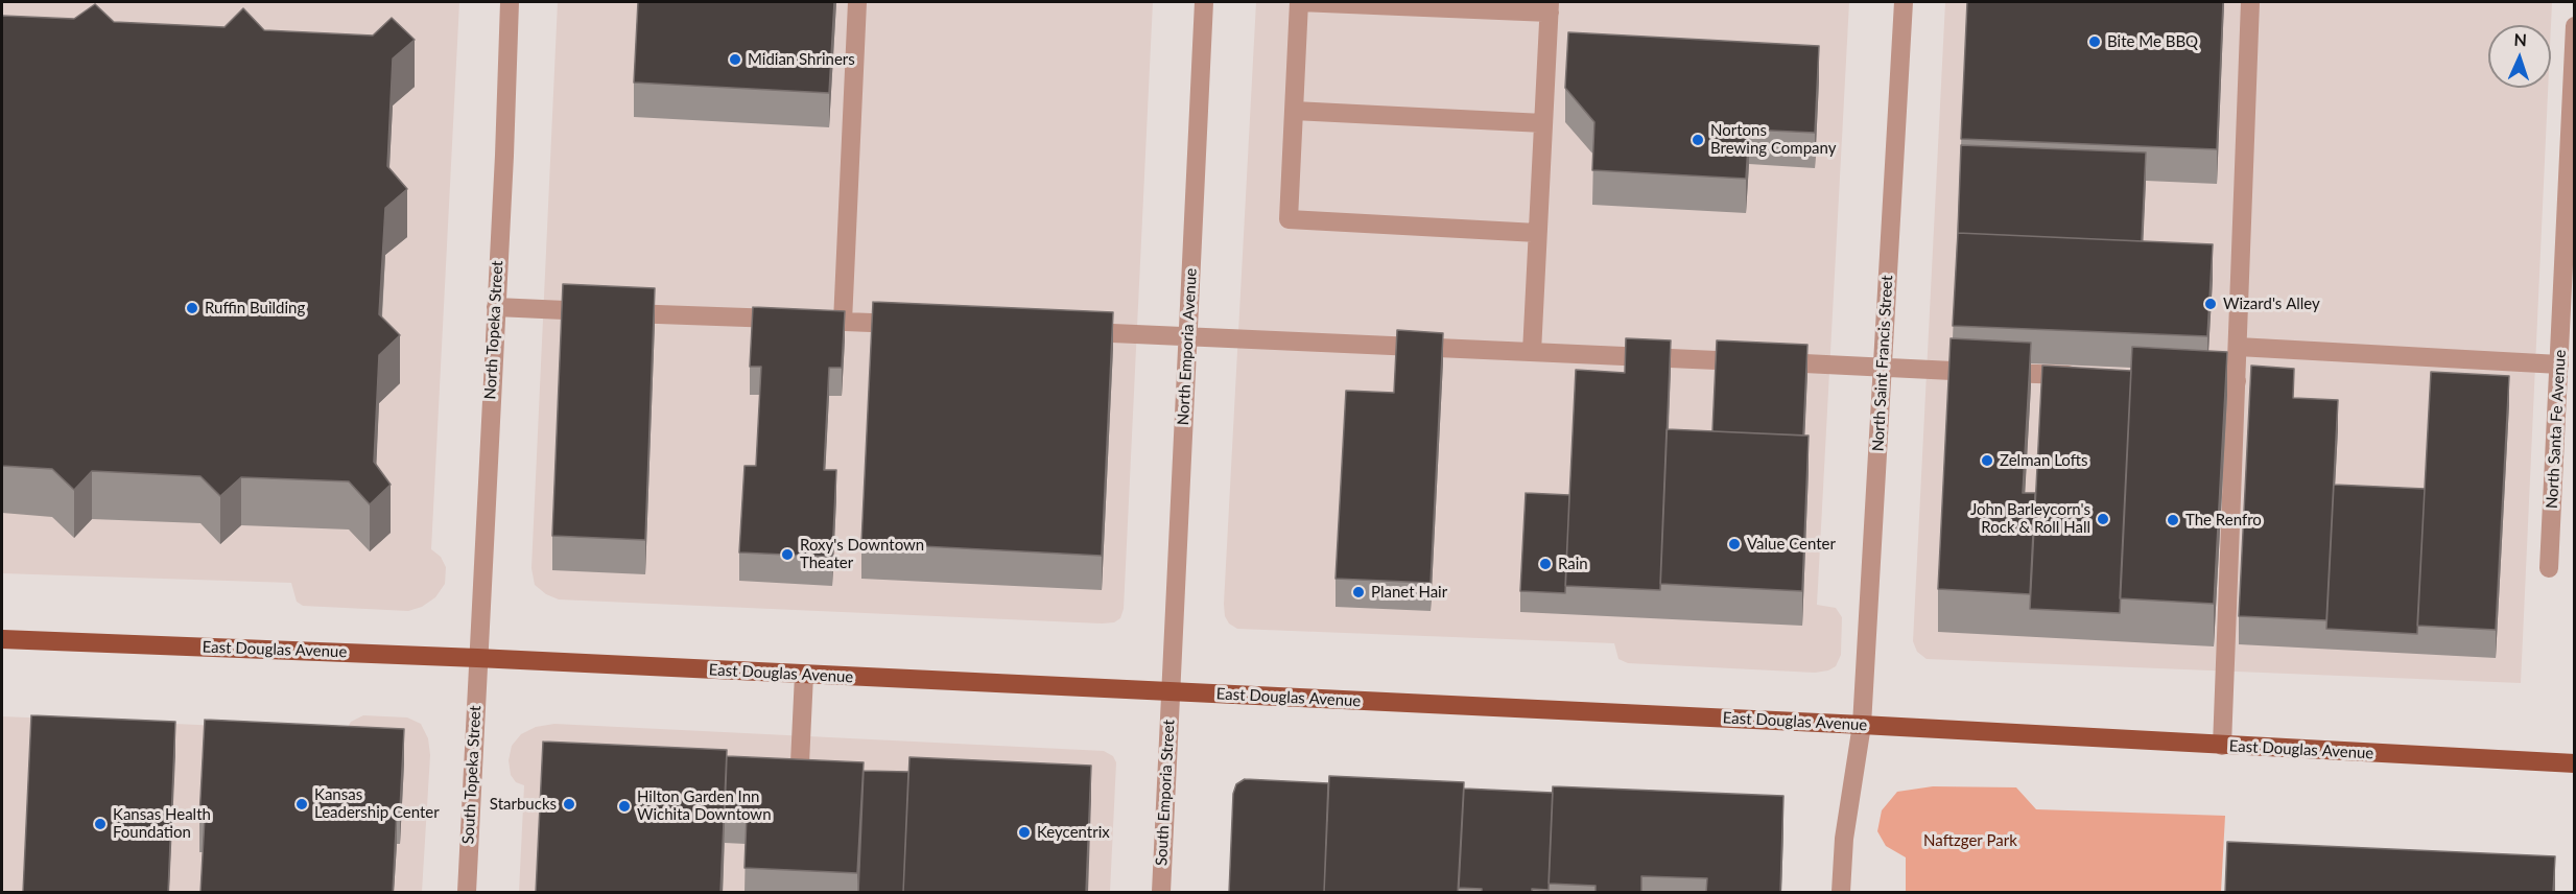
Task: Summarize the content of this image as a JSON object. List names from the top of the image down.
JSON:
{
  "streets": {
    "main road": ["East Douglas Avenue"],
    "street": [
      "North Topeka Street",
      "North Emporia Avenue",
      "North Saint Francis Street",
      "North Santa Fe Avenue",
      "South Topeka Street",
      "South Emporia Street"
    ]
  },
  "crossings": [
    ["North Topeka Street", "East Douglas Avenue"],
    ["North Topeka Street", "South Topeka Street"],
    ["North Emporia Avenue", "East Douglas Avenue"],
    ["North Emporia Avenue", "South Emporia Street"],
    ["North Saint Francis Street", "East Douglas Avenue"],
    ["East Douglas Avenue", "South Topeka Street"],
    ["East Douglas Avenue", "South Emporia Street"]
  ],
  "parks": ["Naftzger Park"],
  "places": [
    "Bite Me BBQ",
    "Midian Shriners",
    "Nortons Brewing Company",
    "Wizard's Alley",
    "Ruffin Building",
    "Zelman Lofts",
    "John Barleycorn's Rock & Roll Hall",
    "The Renfro",
    "Value Center",
    "Roxy's Downtown Theater",
    "Rain",
    "Planet Hair",
    "Kansas Leadership Center",
    "Starbucks",
    "Hilton Garden Inn Wichita Downtown",
    "Kansas Health Foundation",
    "Keycentrix"
  ],
  "north": "top"
}
